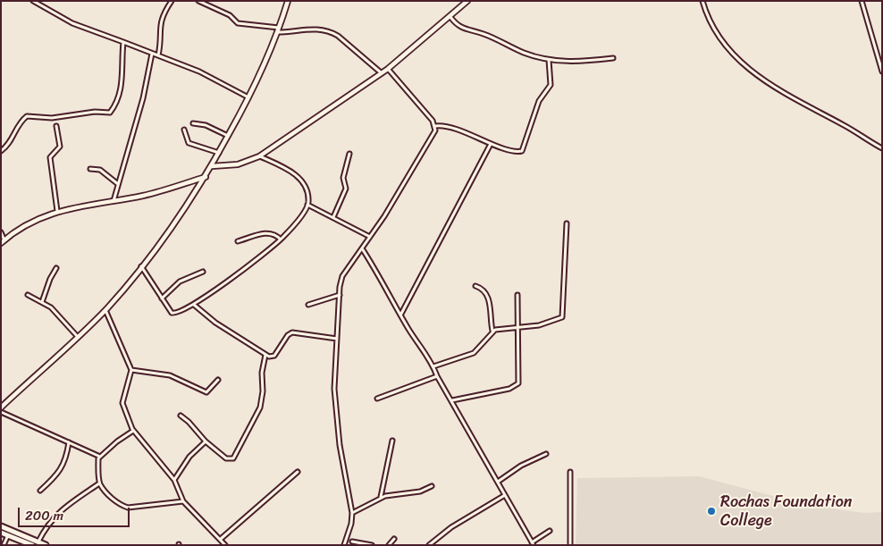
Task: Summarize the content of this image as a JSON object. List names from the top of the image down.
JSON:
{
  "places": ["Rochas Foundation College"],
  "scale_bar": "200 m"
}
